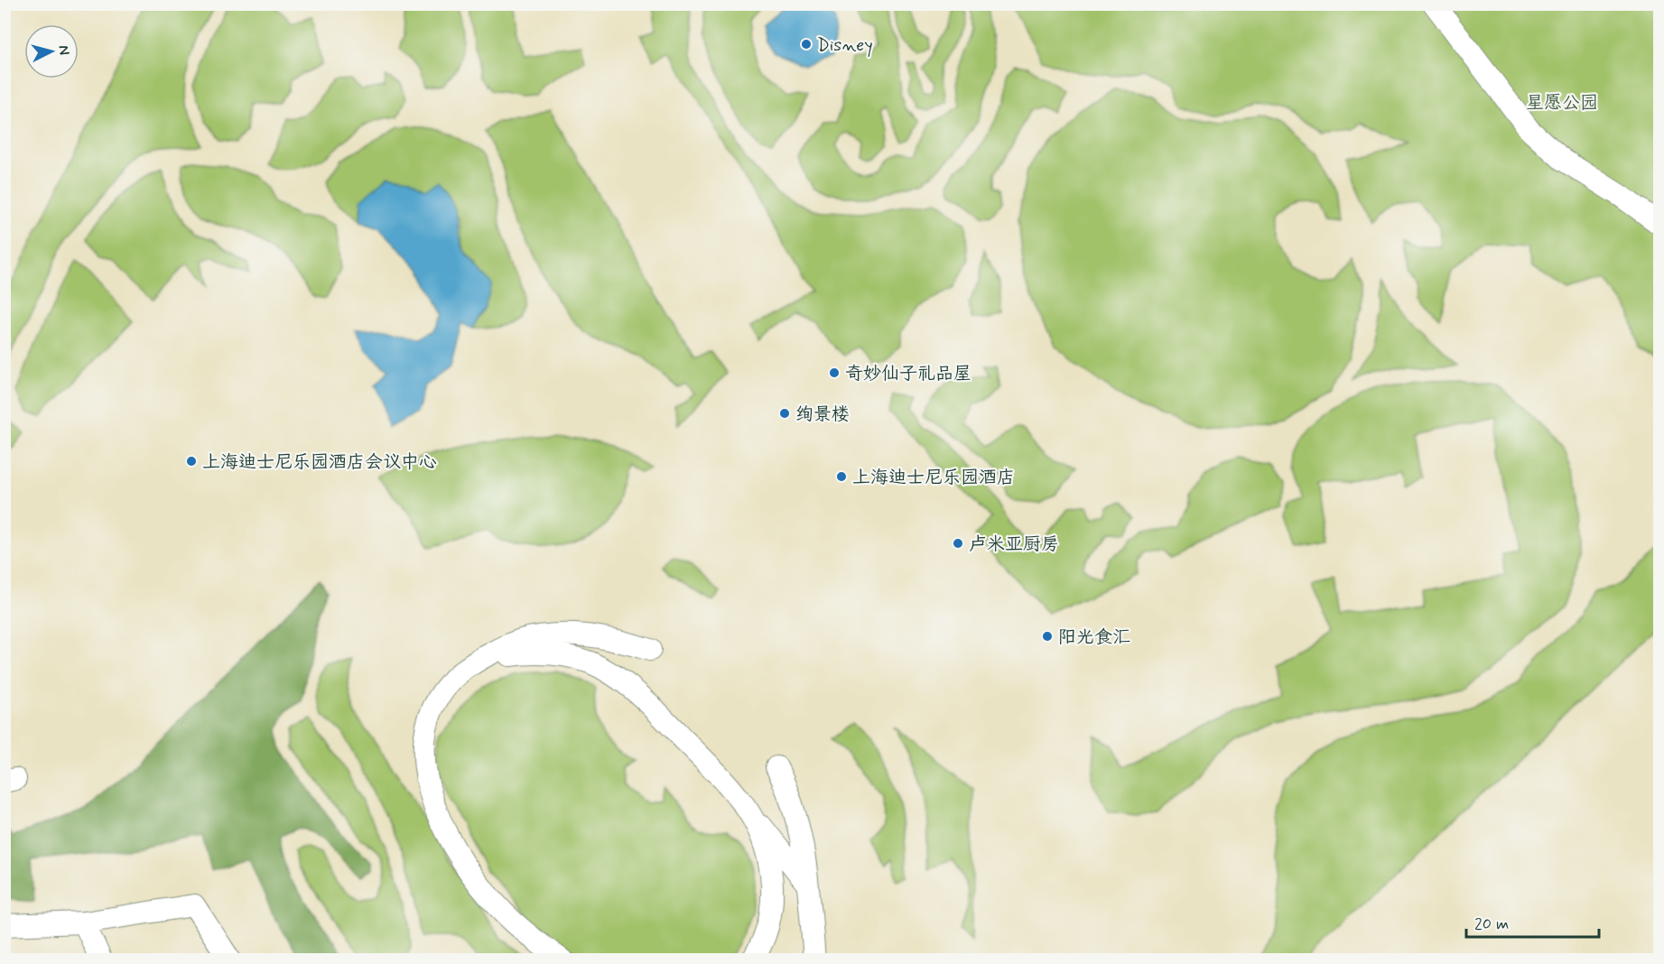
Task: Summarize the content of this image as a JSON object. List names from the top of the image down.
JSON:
{
  "parks": ["星愿公园"],
  "places": [
    "Disney",
    "奇妙仙子礼品屋",
    "绚景楼",
    "上海迪士尼乐园酒店会议中心",
    "上海迪士尼乐园酒店",
    "卢米亚厨房",
    "阳光食汇"
  ],
  "scale_bar": "20 m",
  "north": "right"
}
